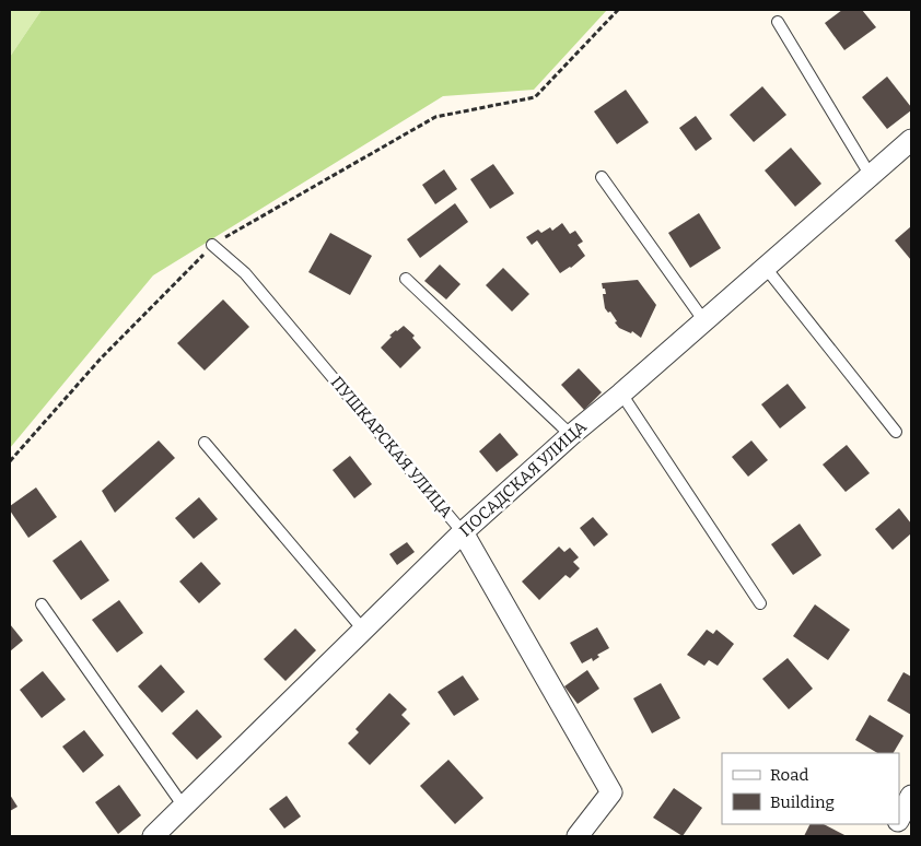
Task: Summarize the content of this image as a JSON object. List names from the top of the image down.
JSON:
{
  "streets": {
    "street": ["ПУШКАРСКАЯ УЛИЦА", "ПОСАДСКАЯ УЛИЦА"]
  },
  "crossings": [
    ["ПУШКАРСКАЯ УЛИЦА", "ПОСАДСКАЯ УЛИЦА"]
  ],
  "legend": ["Road", "Building"]
}
